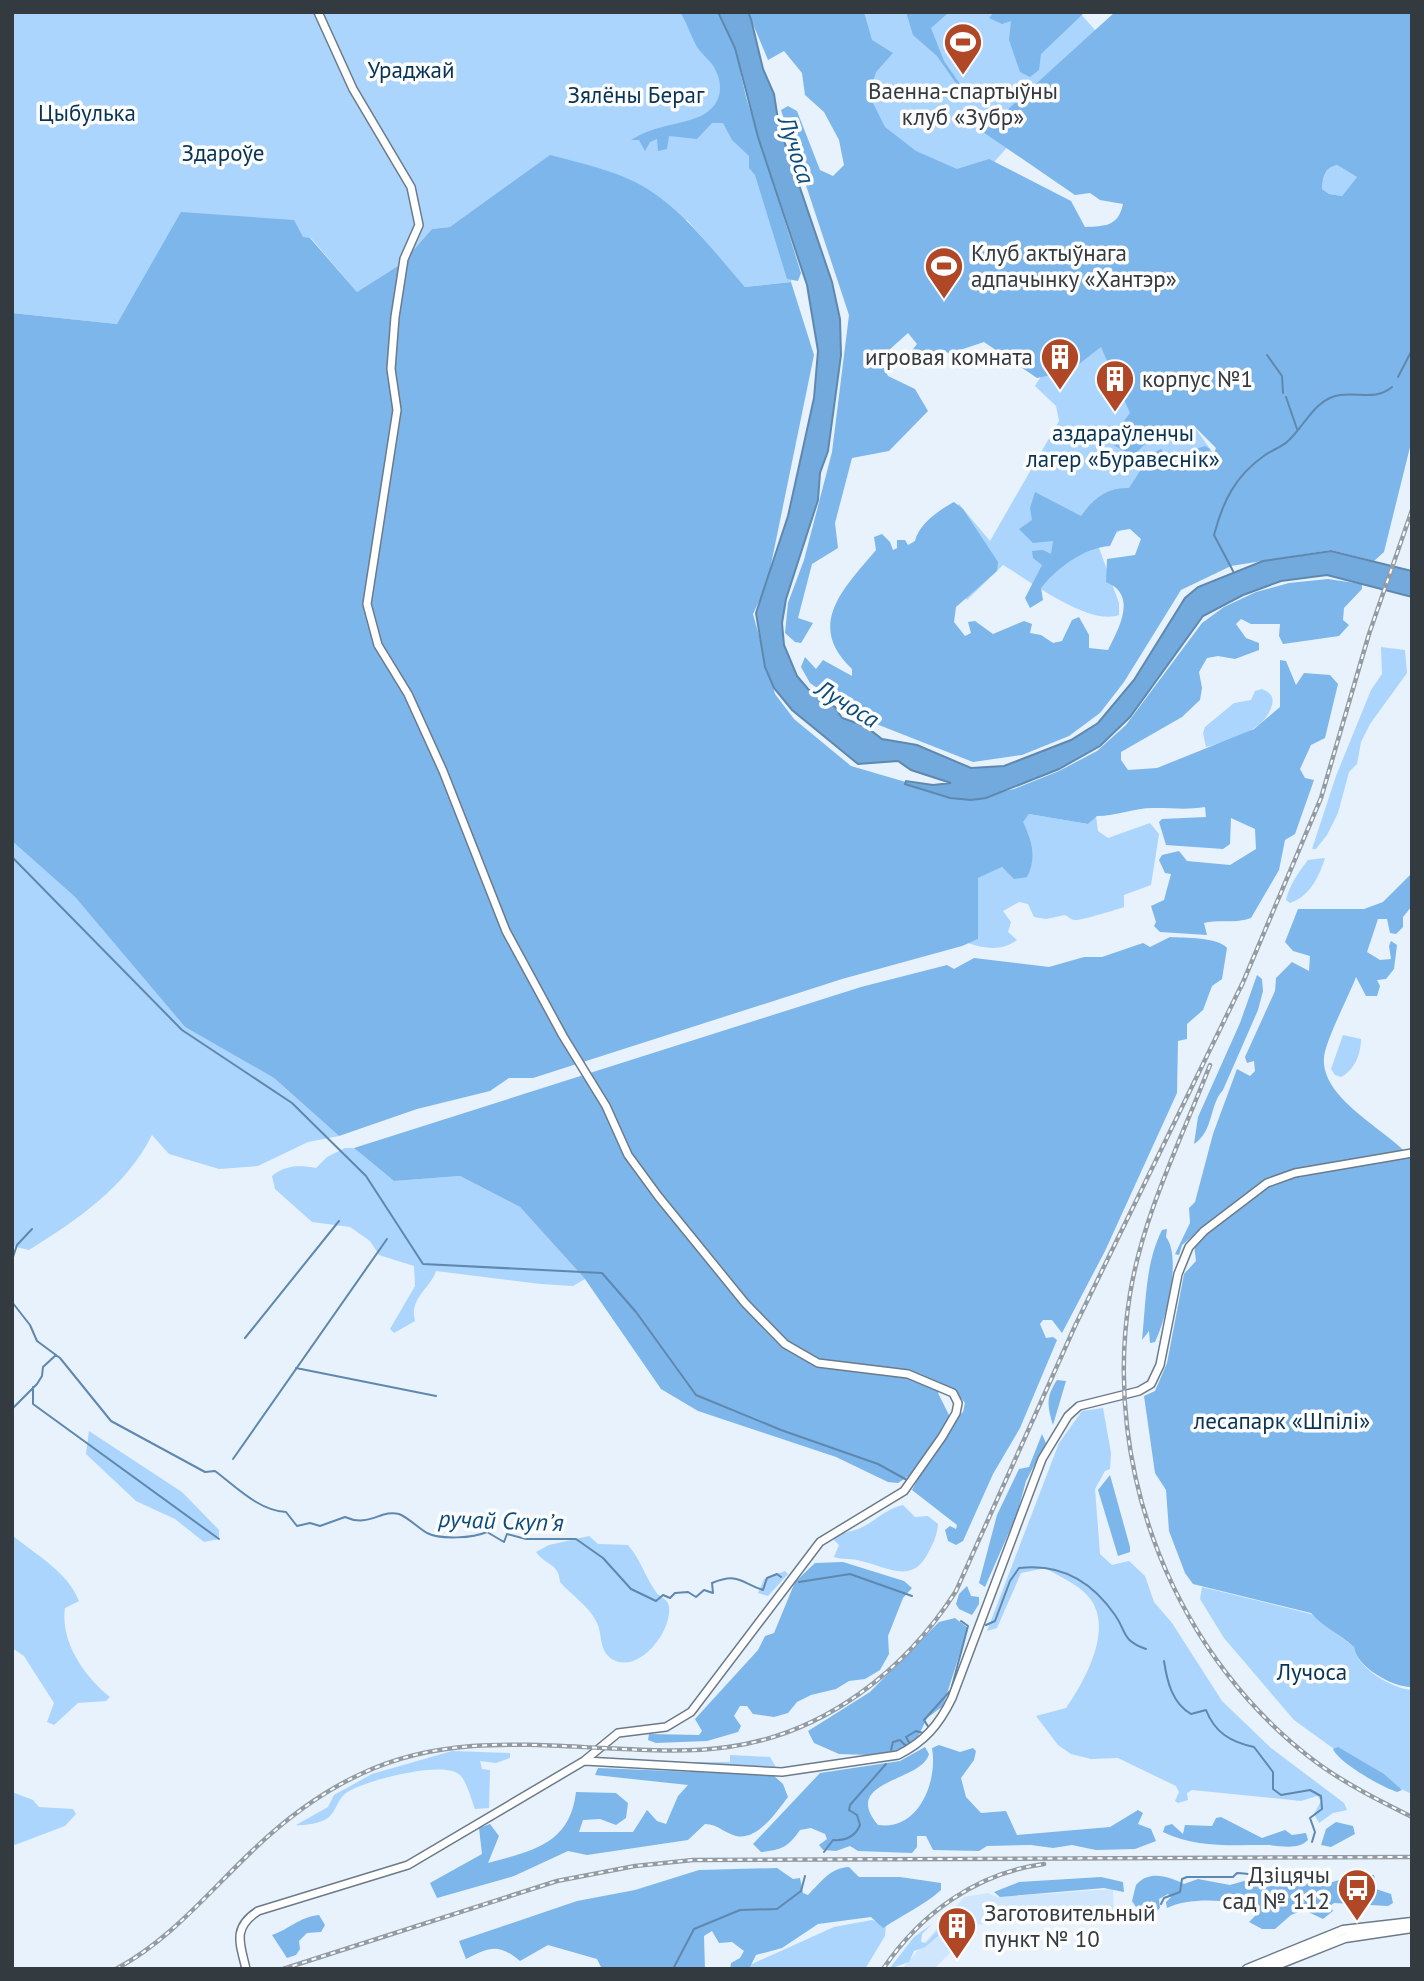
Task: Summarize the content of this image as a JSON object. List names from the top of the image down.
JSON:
{
  "water": ["Лучоса", "ручай Скупʼя"],
  "parks": [
    "Ураджай",
    "Зялёны Бераг",
    "Цыбулька",
    "Здароўе",
    "аздараўленчы лагер «Буравеснік»",
    "лесапарк «Шпілі»",
    "Лучоса"
  ],
  "places": {
    "sports": ["Ваенна-спартыўны клуб «Зубр»", "Клуб актыўнага адпачынку «Хантэр»"],
    "building": ["игровая комната", "корпус №1", "Заготовительный пункт № 10"],
    "bus stop": ["Дзіцячы сад № 112"]
  }
}
